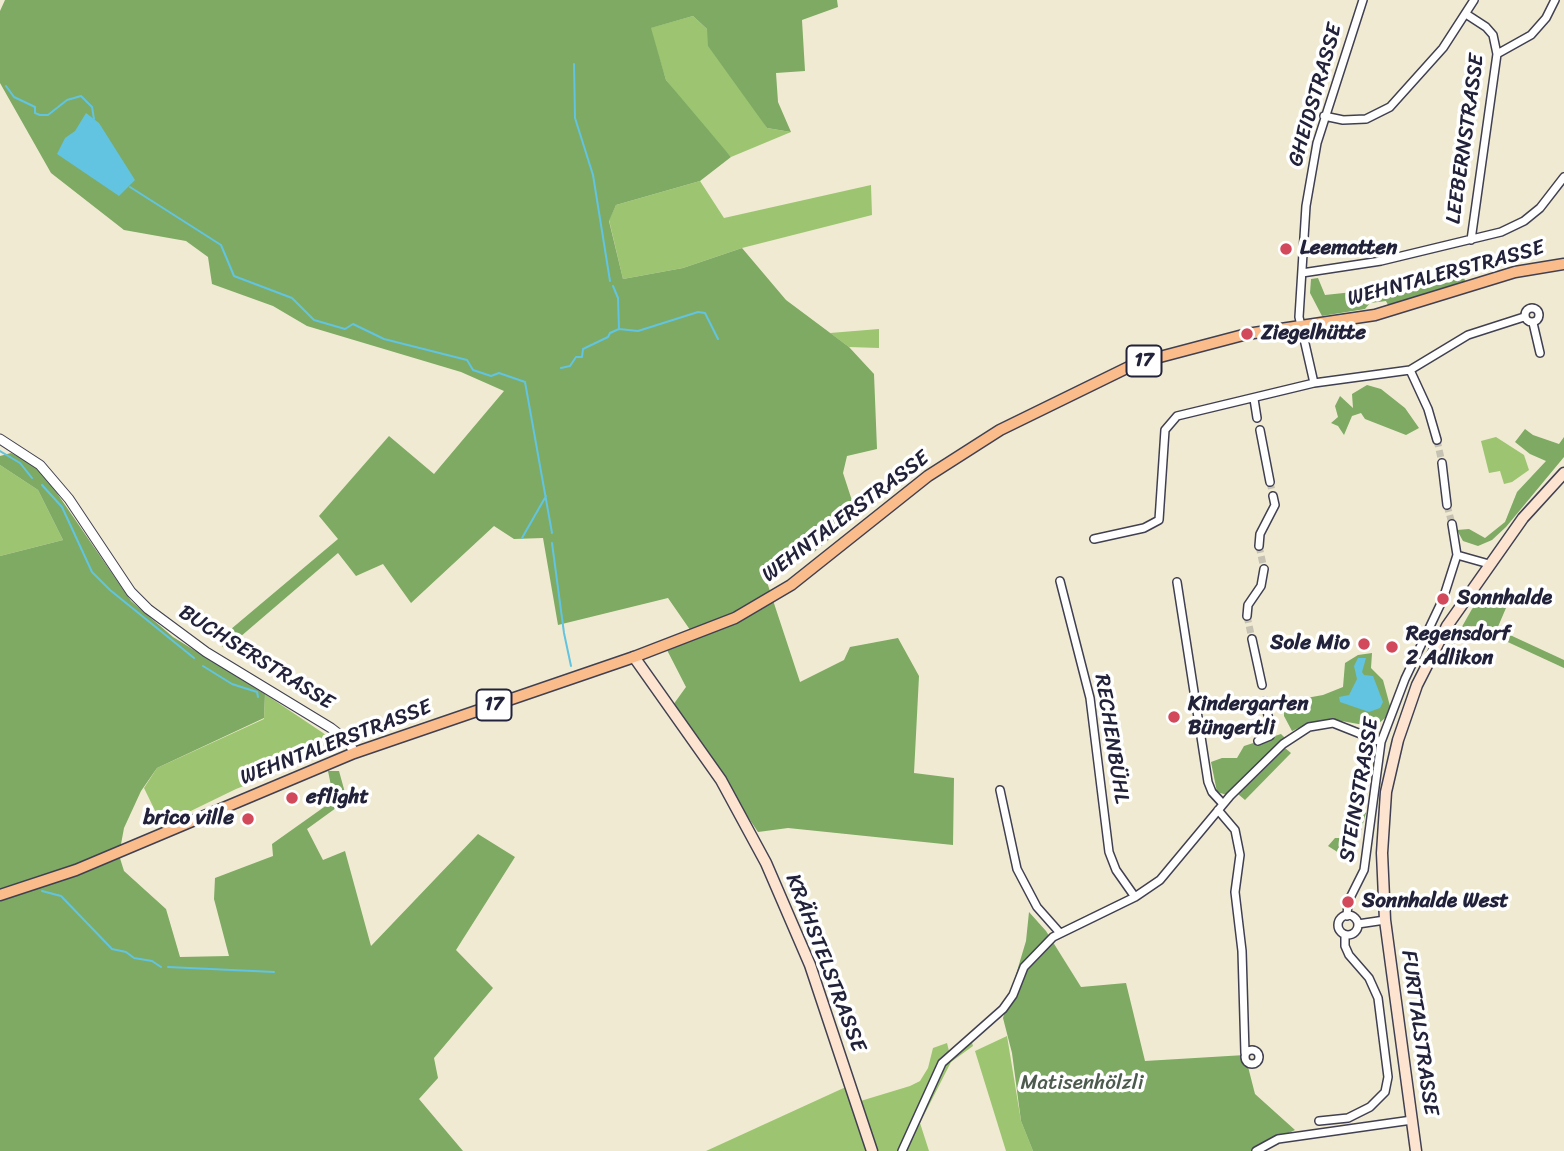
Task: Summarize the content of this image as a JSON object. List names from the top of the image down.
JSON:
{
  "streets": {
    "main road": [
      "WEHNTALERSTRASSE",
      "17",
      "KRÄHSTELSTRASSE",
      "FURTTALSTRASSE"
    ],
    "street": [
      "GHEIDSTRASSE",
      "LEEBERNSTRASSE",
      "BUCHSERSTRASSE",
      "RECHENBÜHL",
      "STEINSTRASSE"
    ]
  },
  "crossings": [
    ["GHEIDSTRASSE", "WEHNTALERSTRASSE"],
    ["WEHNTALERSTRASSE", "BUCHSERSTRASSE"],
    ["WEHNTALERSTRASSE", "KRÄHSTELSTRASSE"]
  ],
  "parks": ["Matisenhölzli"],
  "places": [
    "Leematten",
    "Ziegelhütte",
    "Sonnhalde",
    "Sole Mio",
    "Regensdorf 2 Adlikon",
    "Kindergarten Büngertli",
    "eflight",
    "brico ville",
    "Sonnhalde West"
  ]
}
